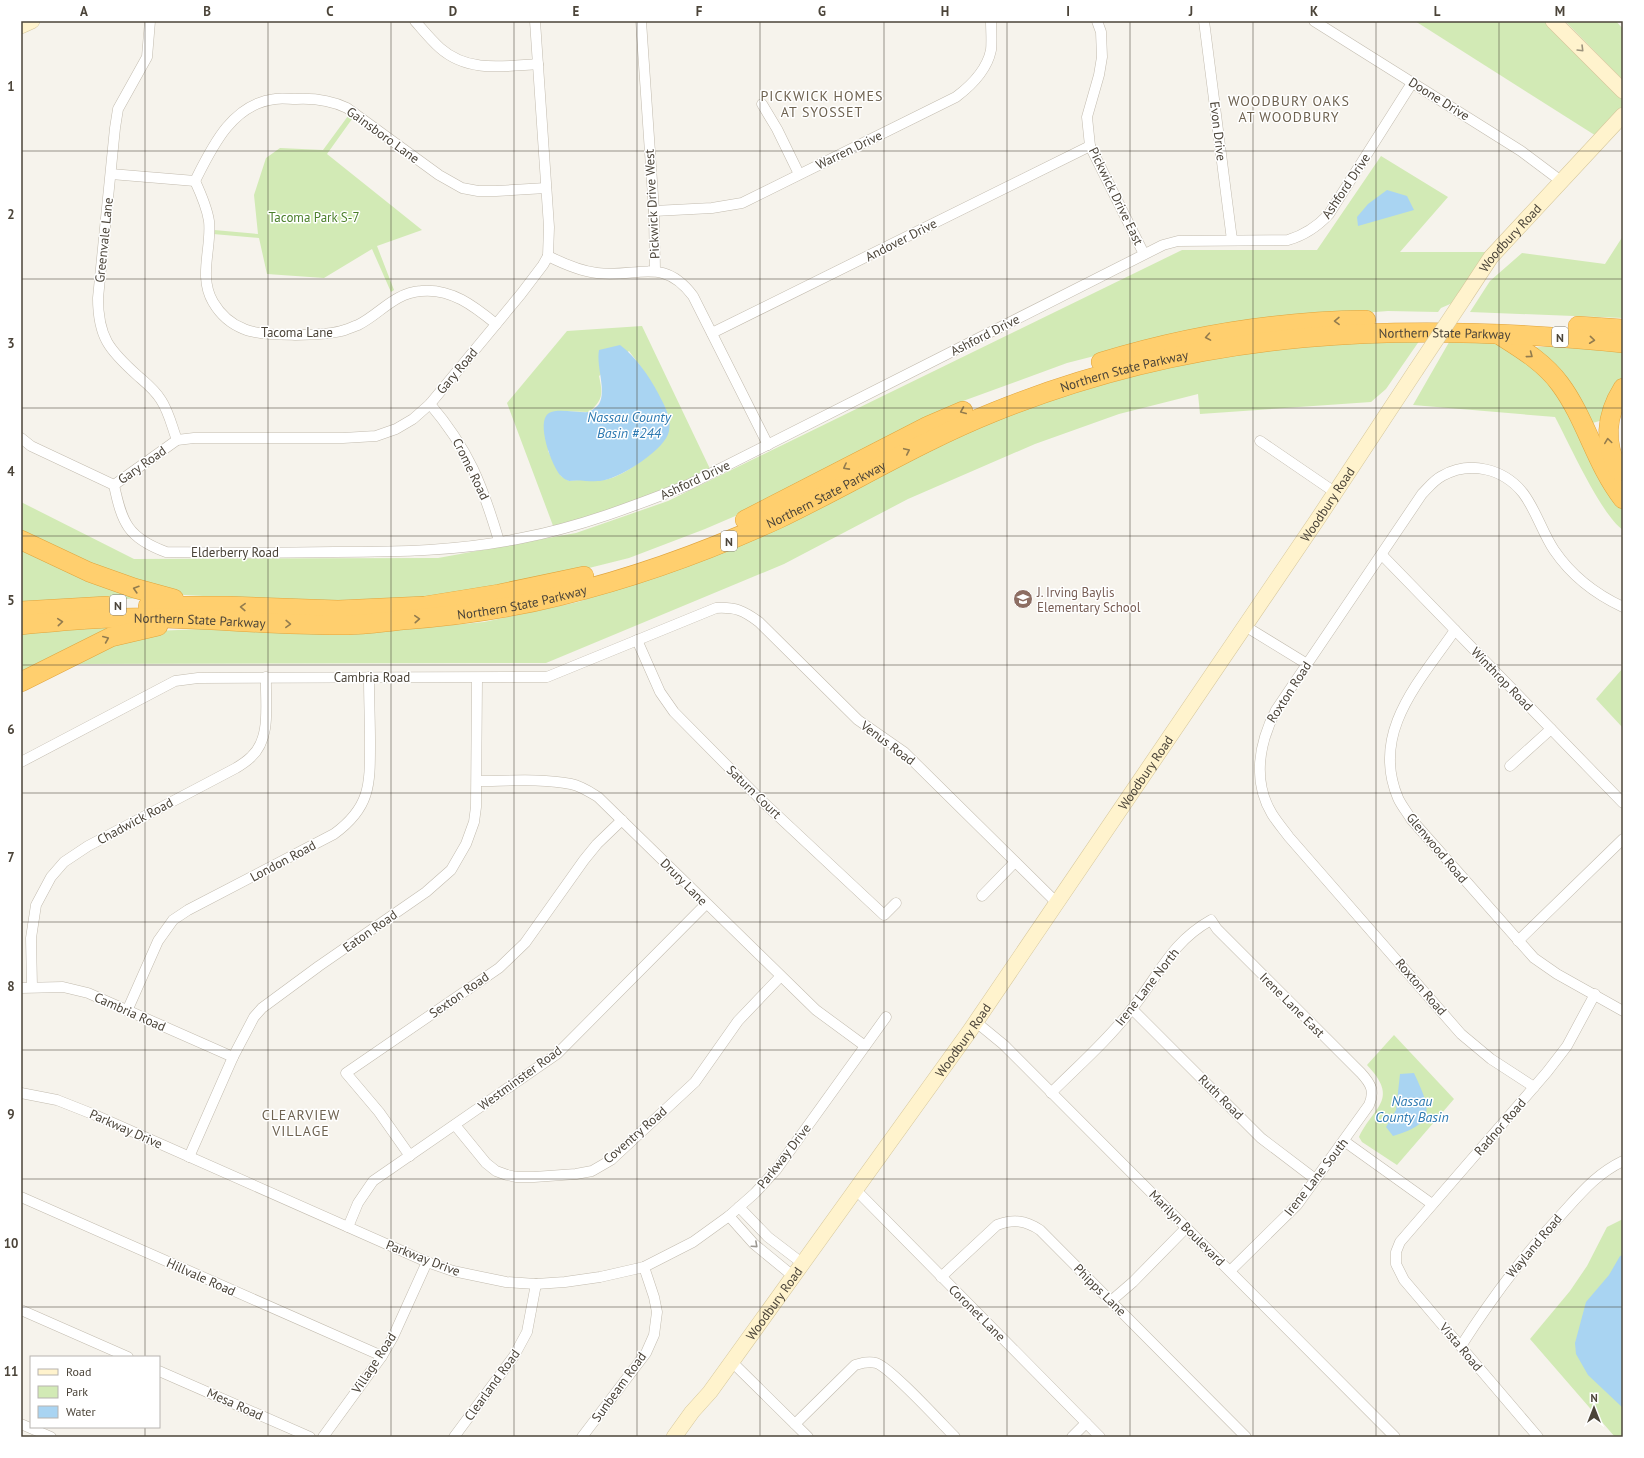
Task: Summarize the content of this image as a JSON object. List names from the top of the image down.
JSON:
{
  "streets": {
    "highway": ["Northern State Parkway", "N"],
    "main road": ["Woodbury Road"],
    "street": [
      "Doone Drive",
      "Evon Drive",
      "Gainsboro Lane",
      "Warren Drive",
      "Ashford Drive",
      "Pickwick Drive East",
      "Pickwick Drive West",
      "Greenvale Lane",
      "Andover Drive",
      "Tacoma Lane",
      "Gary Road",
      "Crome Road",
      "Elderberry Road",
      "Cambria Road",
      "Winthrop Road",
      "Roxton Road",
      "Venus Road",
      "Saturn Court",
      "Chadwick Road",
      "Glenwood Road",
      "London Road",
      "Drury Lane",
      "Eaton Road",
      "Irene Lane North",
      "Sexton Road",
      "Irene Lane East",
      "Westminster Road",
      "Ruth Road",
      "Radnor Road",
      "Parkway Drive",
      "Coventry Road",
      "Irene Lane South",
      "Marilyn Boulevard",
      "Wayland Road",
      "Hillvale Road",
      "Phipps Lane",
      "Coronet Lane",
      "Vista Road",
      "Village Road",
      "Clearland Road",
      "Sunbeam Road",
      "Mesa Road"
    ]
  },
  "crossings": [
    ["Doone Drive", "Ashford Drive"],
    ["Doone Drive", "Woodbury Road"],
    ["Evon Drive", "Ashford Drive"],
    ["Gainsboro Lane", "Tacoma Lane"],
    ["Warren Drive", "Pickwick Drive West"],
    ["Ashford Drive", "Pickwick Drive East"],
    ["Ashford Drive", "Pickwick Drive West"],
    ["Ashford Drive", "Crome Road"],
    ["Ashford Drive", "Elderberry Road"],
    ["Pickwick Drive East", "Andover Drive"],
    ["Pickwick Drive West", "Andover Drive"],
    ["Woodbury Road", "Venus Road"],
    ["Woodbury Road", "Marilyn Boulevard"],
    ["Woodbury Road", "Coronet Lane"],
    ["Greenvale Lane", "Gary Road"],
    ["Tacoma Lane", "Gary Road"],
    ["Gary Road", "Crome Road"],
    ["Gary Road", "Elderberry Road"],
    ["Crome Road", "Elderberry Road"],
    ["Cambria Road", "Venus Road"],
    ["Cambria Road", "Saturn Court"],
    ["Cambria Road", "Chadwick Road"],
    ["Cambria Road", "London Road"],
    ["Cambria Road", "Eaton Road"],
    ["Winthrop Road", "Roxton Road"],
    ["Winthrop Road", "Glenwood Road"],
    ["Roxton Road", "Radnor Road"],
    ["Glenwood Road", "Radnor Road"],
    ["Drury Lane", "Eaton Road"],
    ["Drury Lane", "Sexton Road"],
    ["Drury Lane", "Westminster Road"],
    ["Drury Lane", "Parkway Drive"],
    ["Drury Lane", "Coventry Road"],
    ["Eaton Road", "Parkway Drive"],
    ["Irene Lane North", "Irene Lane East"],
    ["Irene Lane North", "Ruth Road"],
    ["Irene Lane North", "Marilyn Boulevard"],
    ["Sexton Road", "Westminster Road"],
    ["Irene Lane East", "Irene Lane South"],
    ["Westminster Road", "Parkway Drive"],
    ["Westminster Road", "Coventry Road"],
    ["Ruth Road", "Irene Lane South"],
    ["Radnor Road", "Vista Road"],
    ["Parkway Drive", "Village Road"],
    ["Parkway Drive", "Clearland Road"],
    ["Parkway Drive", "Sunbeam Road"],
    ["Irene Lane South", "Marilyn Boulevard"],
    ["Wayland Road", "Vista Road"],
    ["Hillvale Road", "Village Road"],
    ["Phipps Lane", "Coronet Lane"]
  ],
  "districts": ["PICKWICK HOMES AT SYOSSET", "WOODBURY OAKS AT WOODBURY", "CLEARVIEW VILLAGE"],
  "water": ["Nassau County Basin #244", "Nassau County Basin"],
  "parks": ["Tacoma Park S-7"],
  "places": {
    "school or university": ["J. Irving Baylis Elementary School"]
  },
  "legend": ["Road", "Park", "Water"],
  "north": "top",
  "grid": {
    "columns": [
      "A",
      "B",
      "C",
      "D",
      "E",
      "F",
      "G",
      "H",
      "I",
      "J",
      "K",
      "L",
      "M"
    ],
    "rows": [
      "1",
      "2",
      "3",
      "4",
      "5",
      "6",
      "7",
      "8",
      "9",
      "10",
      "11"
    ]
  }
}
